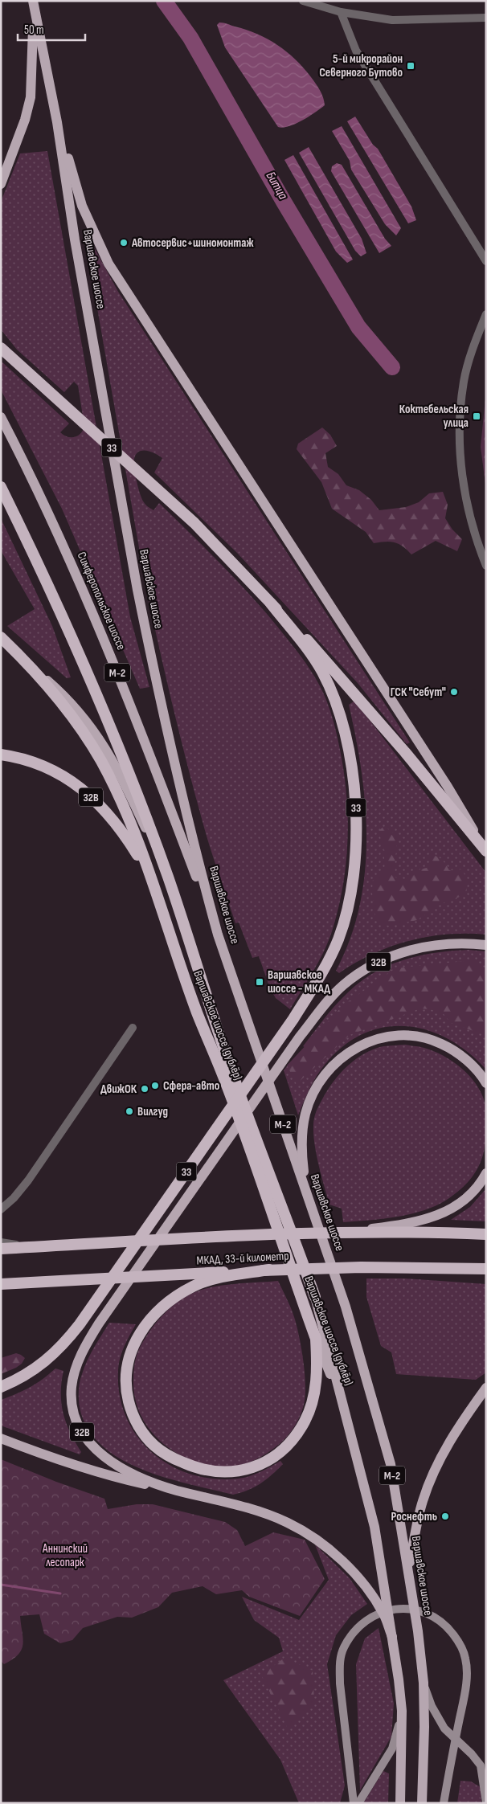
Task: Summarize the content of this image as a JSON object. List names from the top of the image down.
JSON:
{
  "streets": {
    "highway": [
      "33",
      "М-2",
      "32B",
      "Варшавское шоссе (дублёр)",
      "МКАД, 33-й километр"
    ],
    "main road": ["Варшавское шоссе", "Симферопольское шоссе"]
  },
  "crossings": [
    ["Варшавское шоссе", "Симферопольское шоссе"],
    ["М-2", "Варшавское шоссе (дублёр)"],
    ["32B", "Варшавское шоссе (дублёр)"]
  ],
  "water": ["Битца"],
  "parks": ["Аннинский лесопарк"],
  "places": {
    "transit": ["5-й микрорайон Северного Бутово", "Коктебельская улица", "Варшавское шоссе - МКАД"],
    "other": [
      "Автосервис+шиномонтаж",
      "ГСК \"Себут\"",
      "Сфера-авто",
      "ДвижОК",
      "Вилгуд",
      "Роснефть"
    ]
  },
  "scale_bar": "50 m"
}
